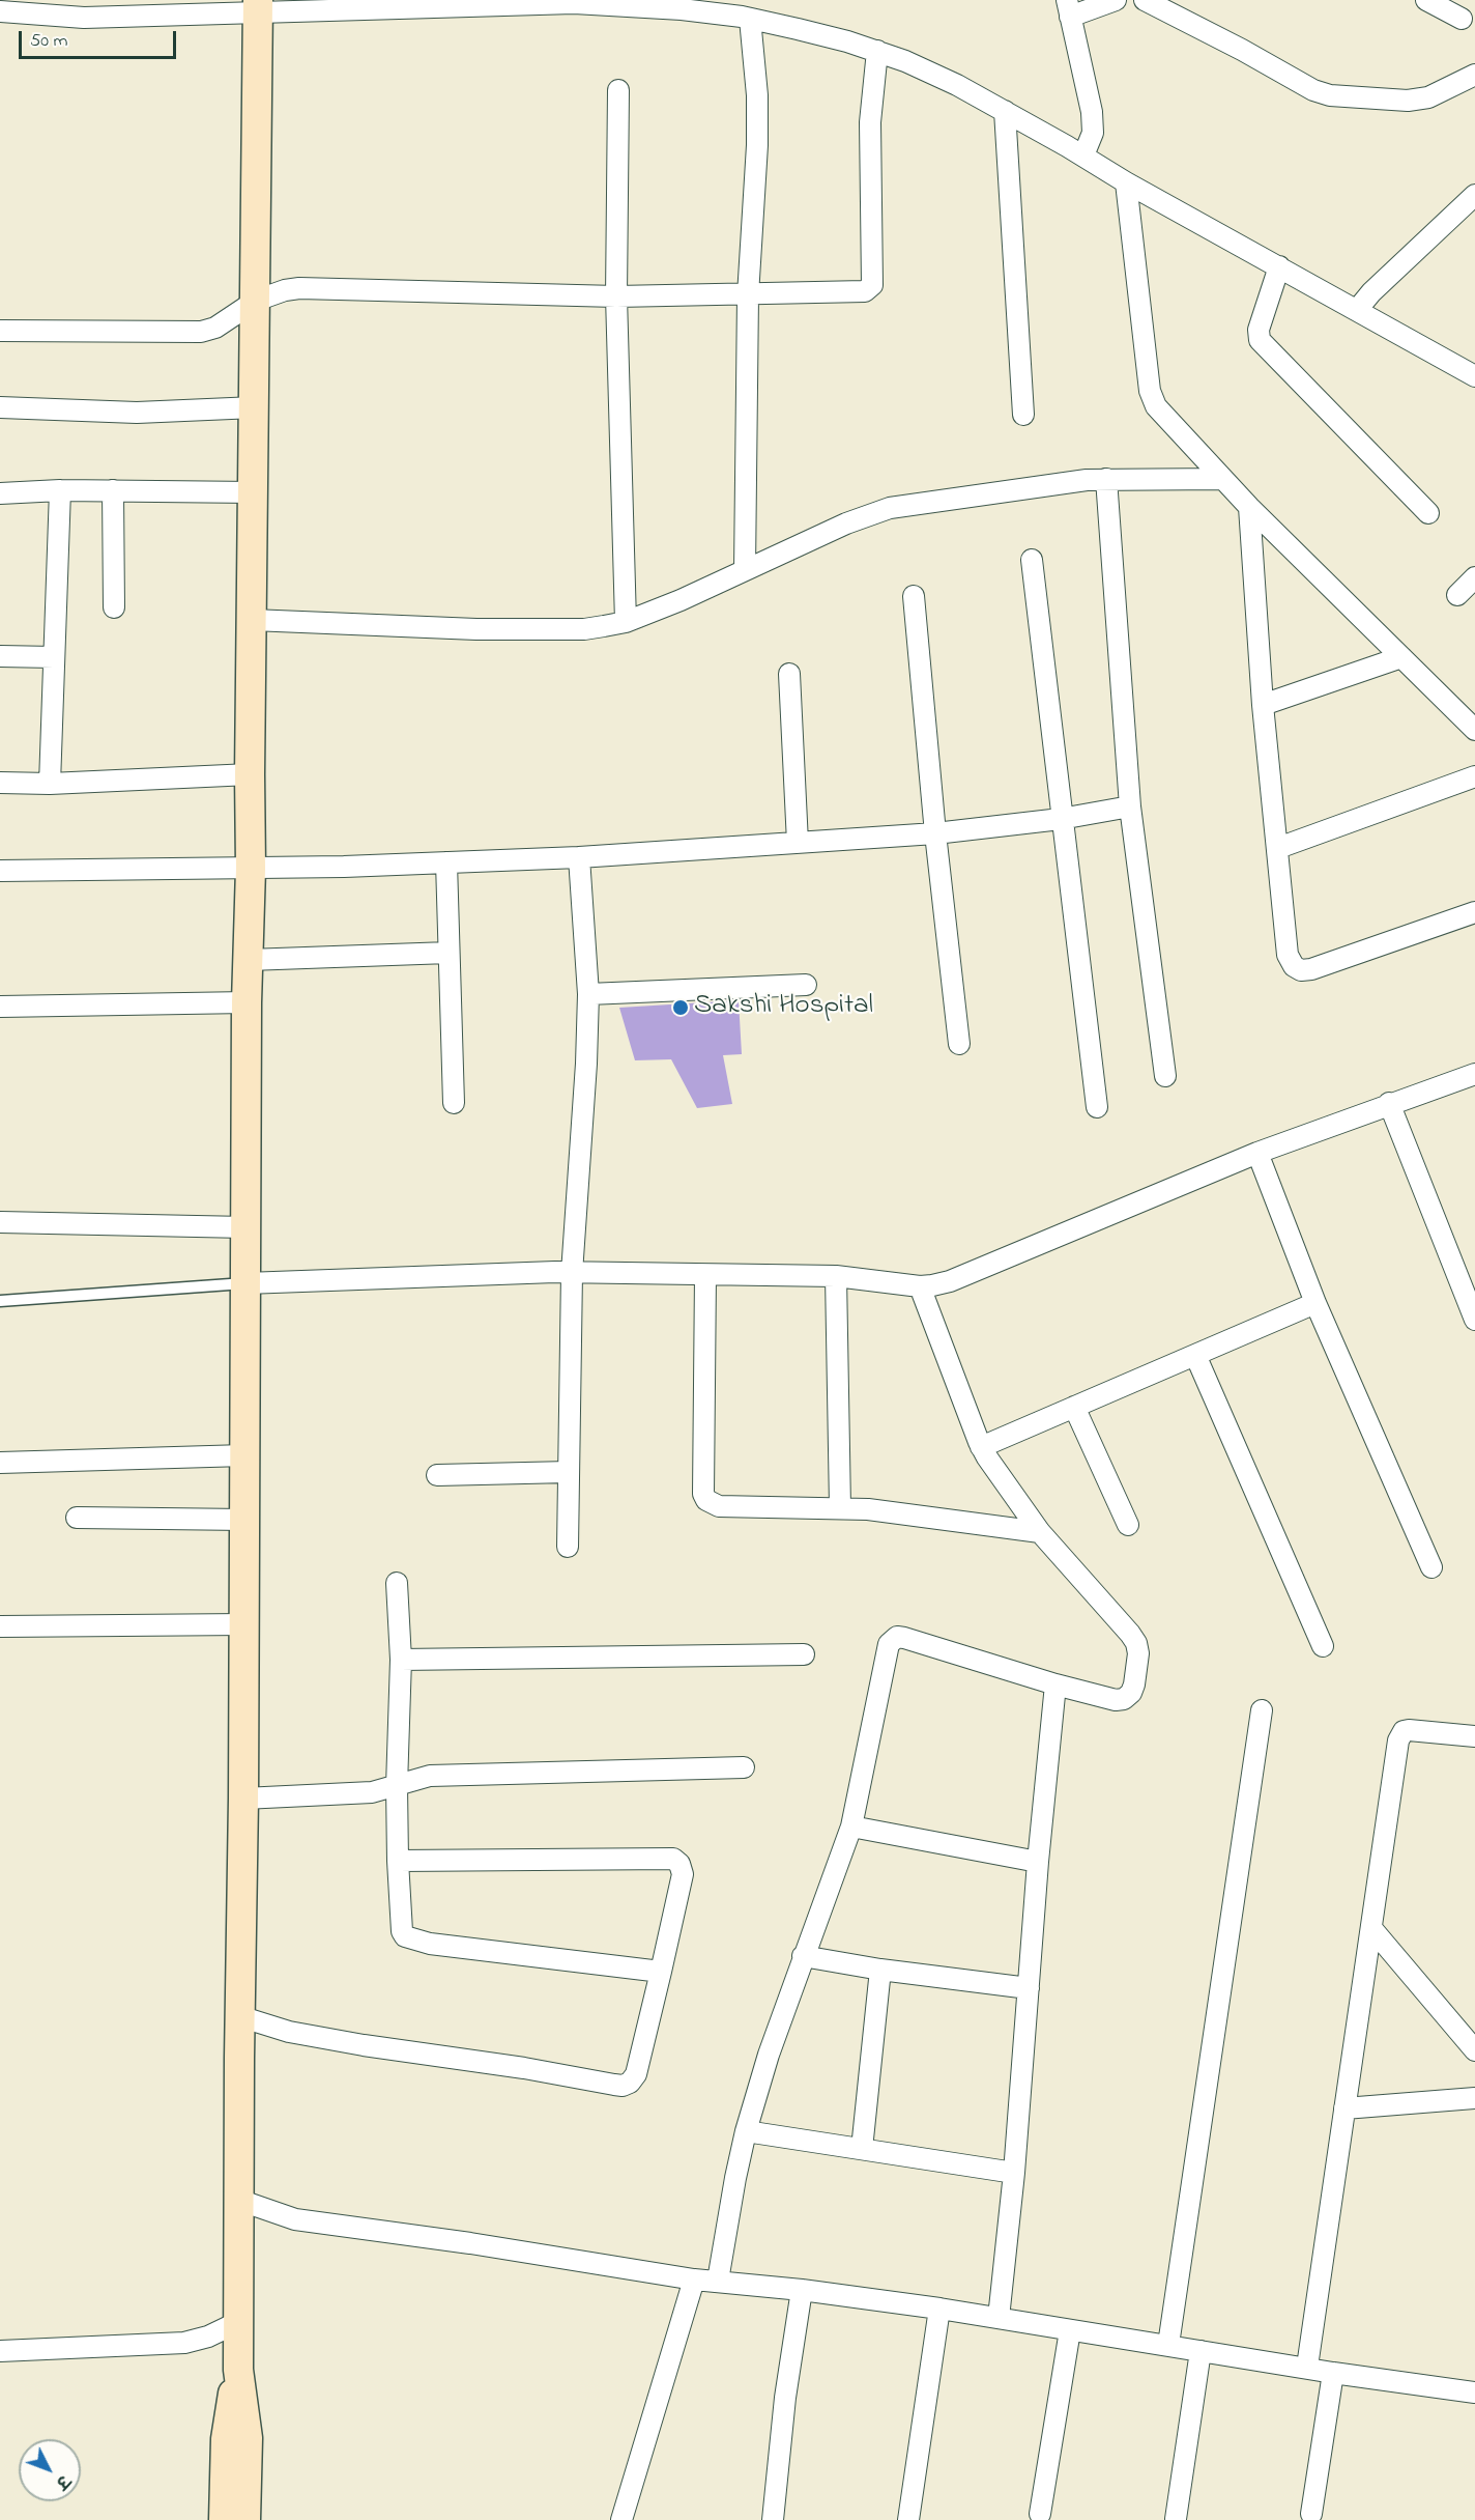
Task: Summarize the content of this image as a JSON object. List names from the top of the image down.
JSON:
{
  "places": ["Sakshi Hospital"],
  "scale_bar": "50 m",
  "north": "bottom right"
}
